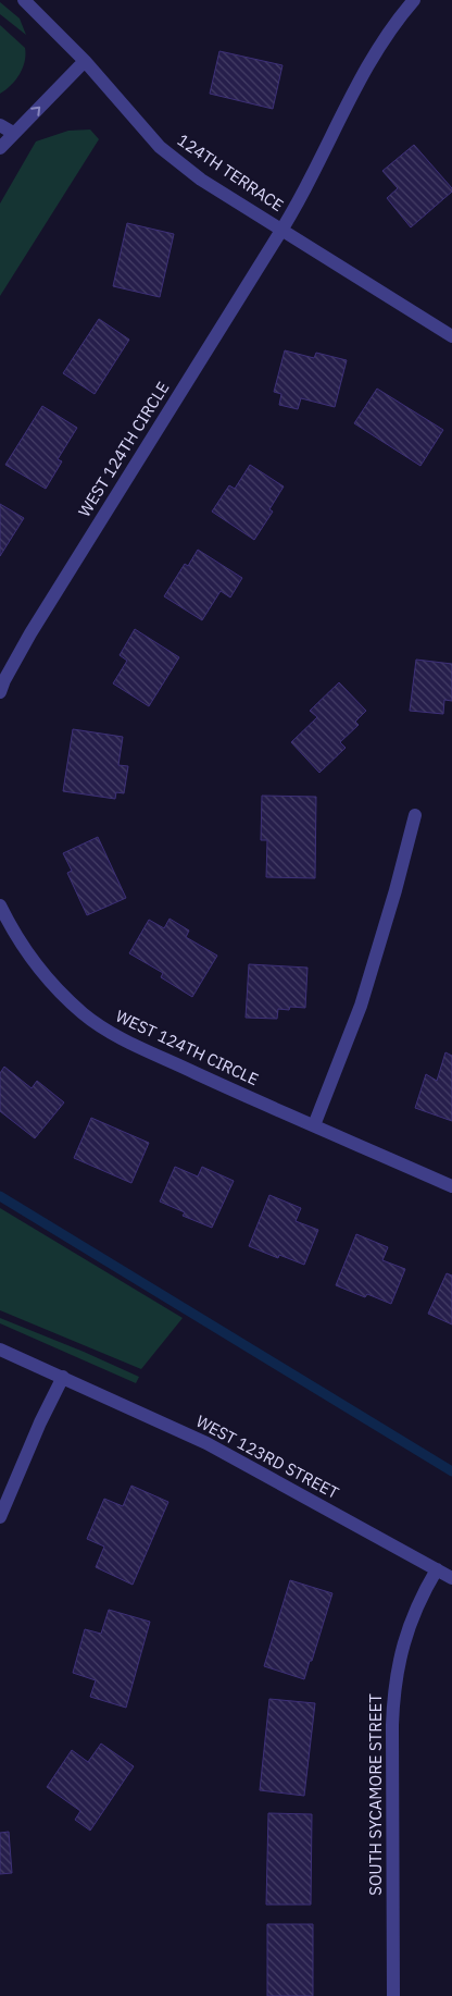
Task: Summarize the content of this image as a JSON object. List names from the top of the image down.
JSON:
{
  "streets": {
    "street": [
      "124TH TERRACE",
      "WEST 124TH CIRCLE",
      "WEST 123RD STREET",
      "SOUTH SYCAMORE STREET"
    ]
  },
  "crossings": [
    ["124TH TERRACE", "WEST 124TH CIRCLE"],
    ["WEST 123RD STREET", "SOUTH SYCAMORE STREET"]
  ]
}
